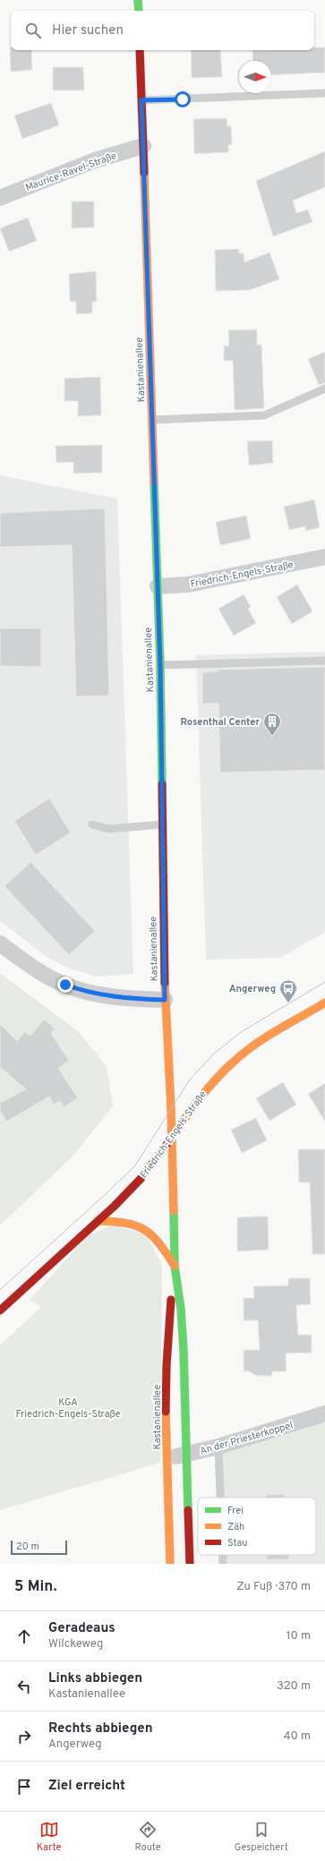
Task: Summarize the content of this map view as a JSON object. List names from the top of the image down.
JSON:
{
  "streets": {
    "street": [
      "Maurice-Ravel-Straße",
      "Kastanienallee",
      "Friedrich-Engels-Straße",
      "An der Priesterkoppel"
    ]
  },
  "crossings": [
    ["Maurice-Ravel-Straße", "Kastanienallee"],
    ["Kastanienallee", "Friedrich-Engels-Straße"],
    ["Kastanienallee", "An der Priesterkoppel"]
  ],
  "parks": ["KGA Friedrich-Engels-Straße"],
  "places": {
    "building": ["Rosenthal Center"],
    "bus stop": ["Angerweg"]
  },
  "legend": ["Frei", "Zäh", "Stau"],
  "scale_bar": "20 m",
  "north": "right",
  "page": {
    "search": "Hier suchen",
    "scale": "20 m",
    "heading": ["5 Min.", "Zu Fuß · 370 m"],
    "list": [
      ["Geradeaus", "Wilckeweg", "10 m"],
      ["Links abbiegen", "Kastanienallee", "320 m"],
      ["Rechts abbiegen", "Angerweg", "40 m"],
      "Ziel erreicht"
    ],
    "nav": ["Karte", "Route", "Gespeichert"]
  }
}
